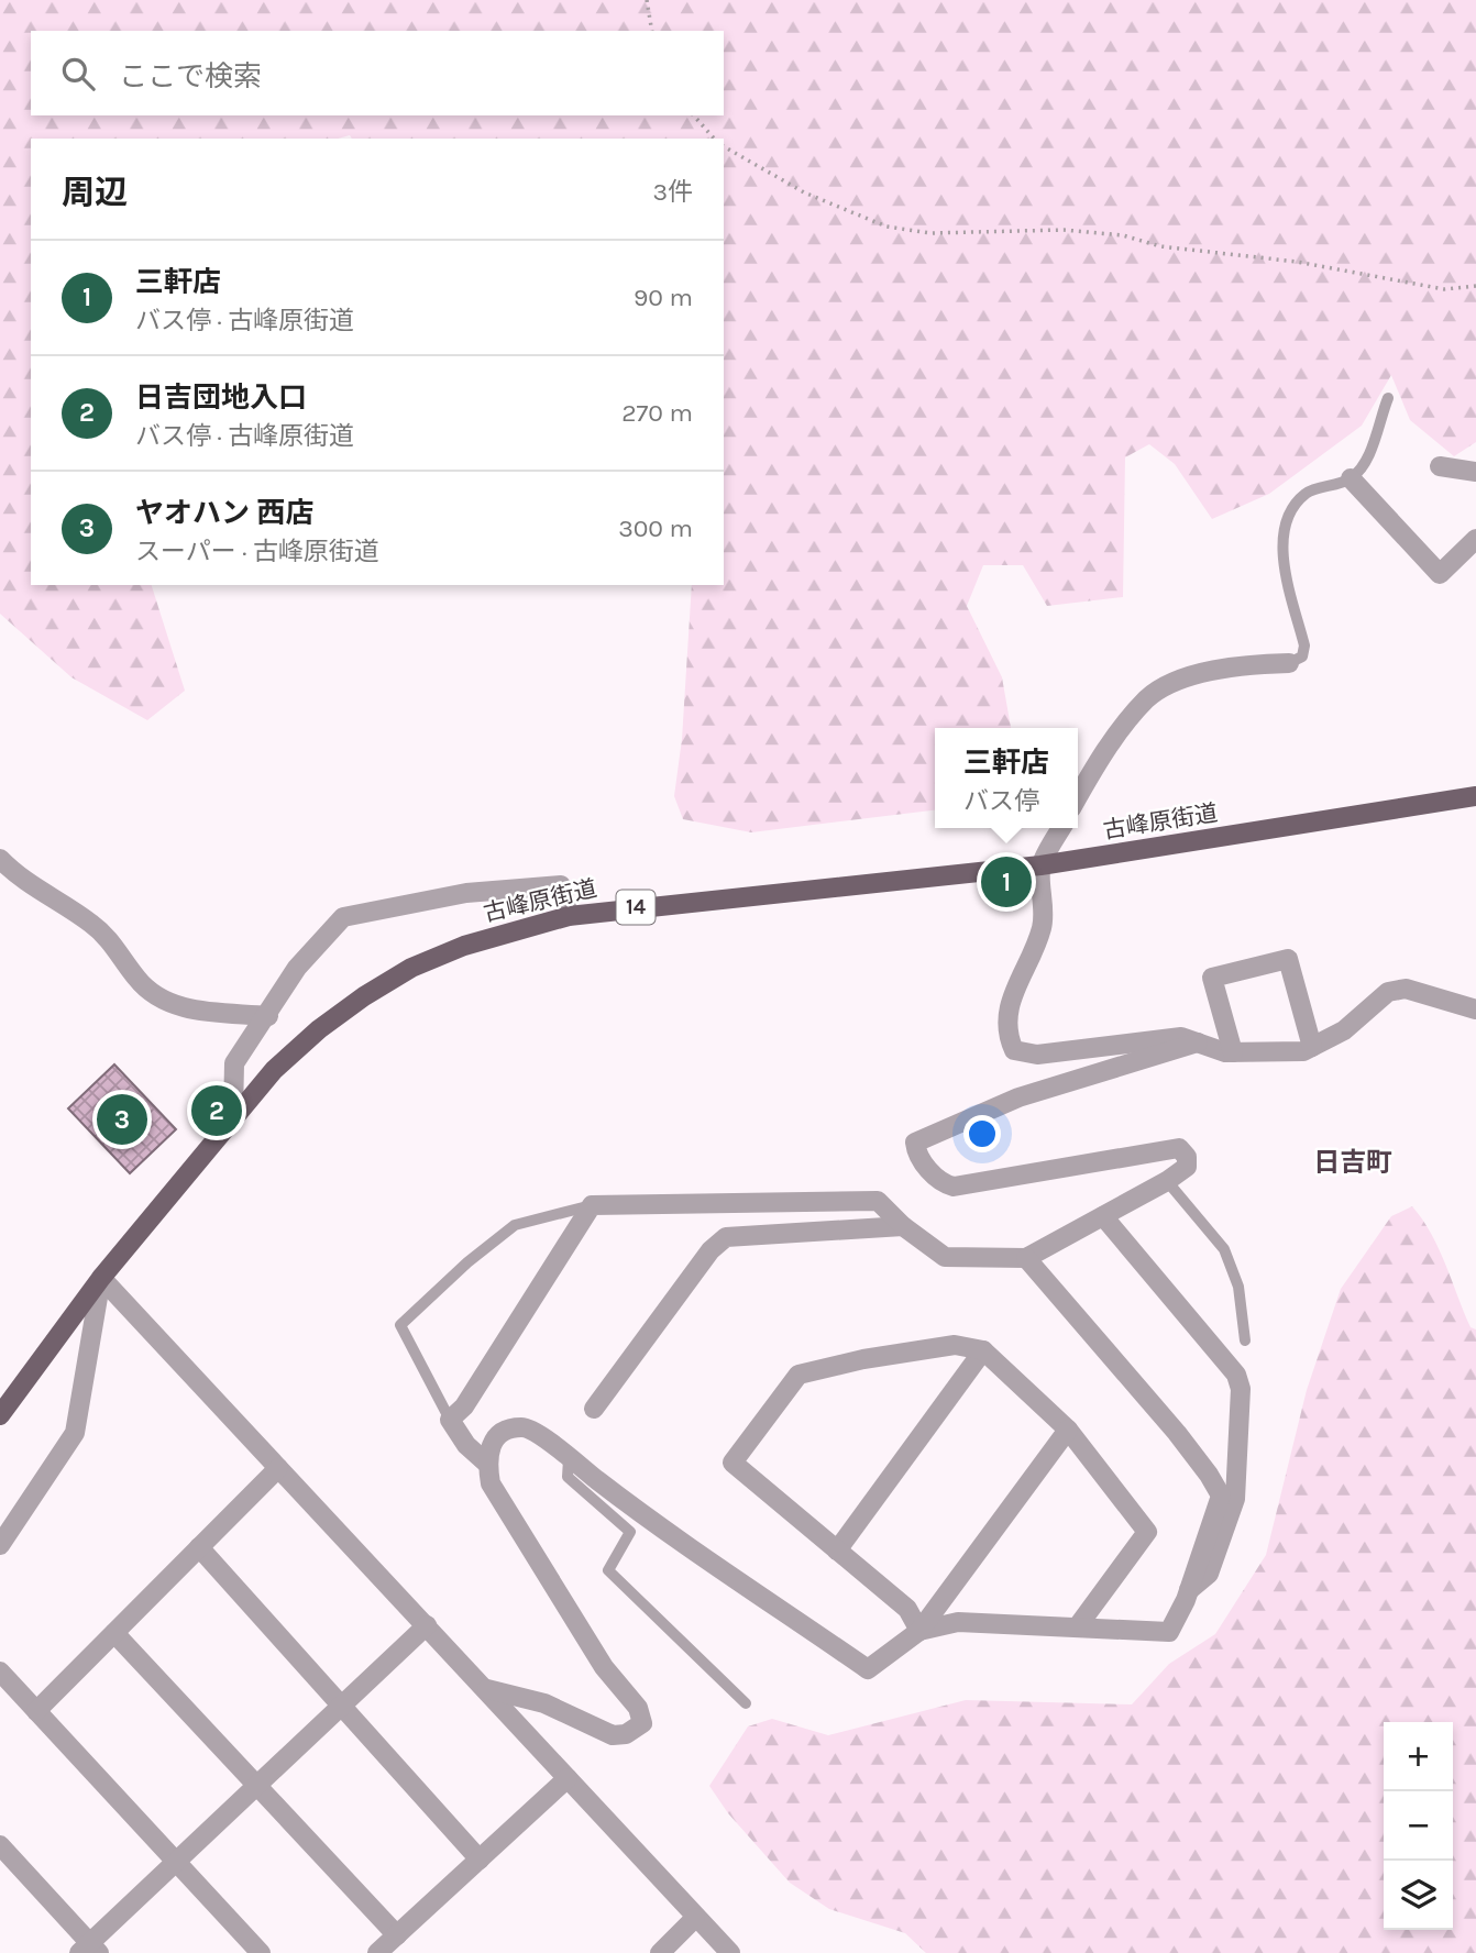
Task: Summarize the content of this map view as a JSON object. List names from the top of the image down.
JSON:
{
  "streets": {
    "main road": ["古峰原街道", "14"]
  },
  "districts": ["日吉町"],
  "page": {
    "search": "ここで検索",
    "heading": ["周辺", "3件"],
    "list": [
      {
        "mark": "1",
        "name": "三軒店",
        "note": "バス停 · 古峰原街道",
        "value": "90 m"
      },
      {
        "mark": "2",
        "name": "日吉団地入口",
        "note": "バス停 · 古峰原街道",
        "value": "270 m"
      },
      {
        "mark": "3",
        "name": "ヤオハン 西店",
        "note": "スーパー · 古峰原街道",
        "value": "300 m"
      }
    ],
    "popup": ["三軒店", "バス停"],
    "pins": ["1", "2", "3"],
    "map_buttons": ["+", "−"]
  }
}
